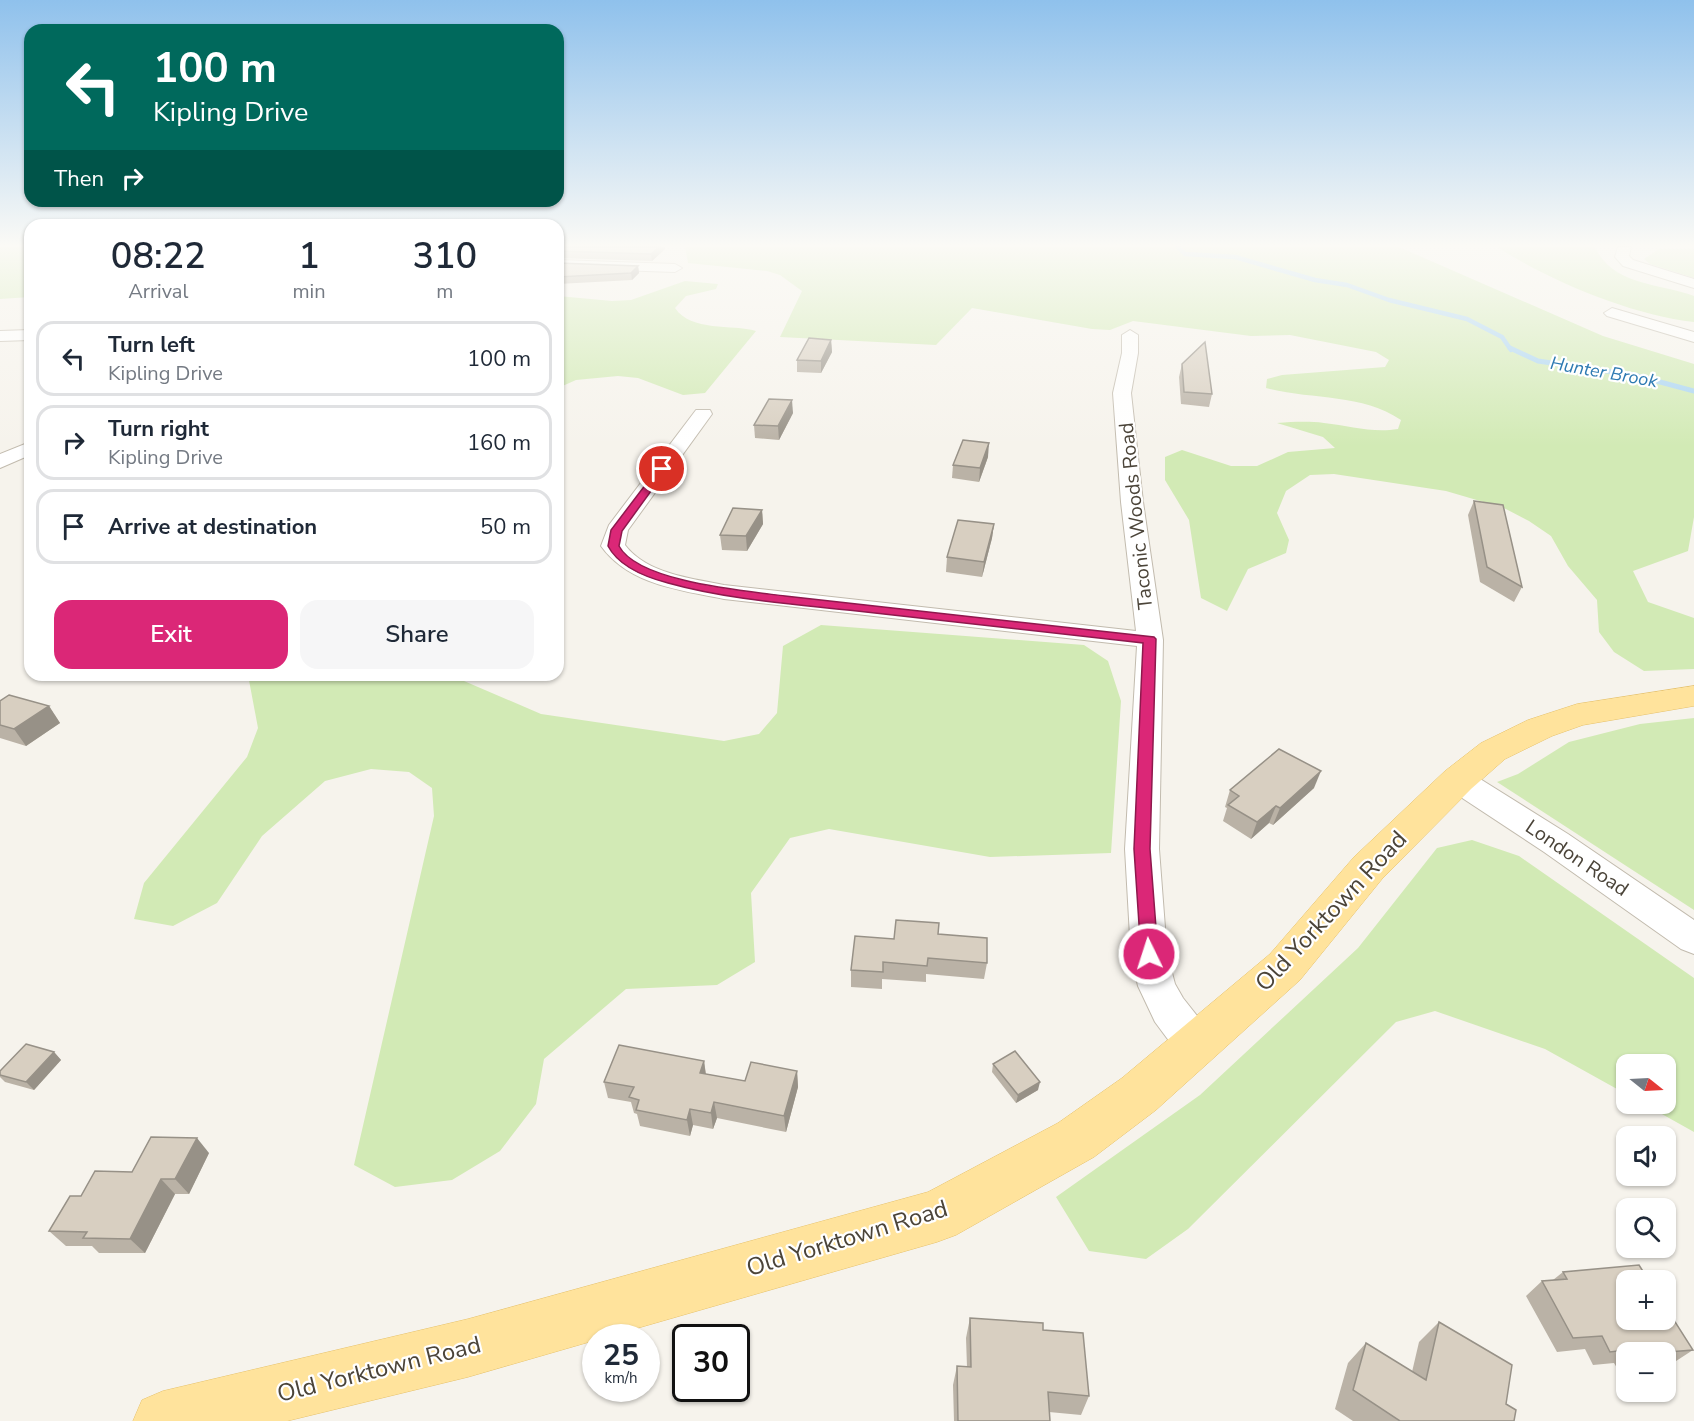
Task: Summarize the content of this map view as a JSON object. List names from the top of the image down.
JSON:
{
  "streets": {
    "main road": ["Old Yorktown Road"],
    "street": ["Taconic Woods Road", "London Road"]
  },
  "crossings": [
    ["Taconic Woods Road", "Old Yorktown Road"],
    ["London Road", "Old Yorktown Road"]
  ],
  "water": ["Hunter Brook"],
  "north": "right",
  "page": {
    "turn": ["100 m", "Kipling Drive"],
    "then": "Then",
    "eta": [
      "08:22",
      "Arrival",
      "1",
      "min",
      "310",
      "m"
    ],
    "list": [
      {
        "name": "Turn left",
        "note": "Kipling Drive",
        "value": "100 m"
      },
      {
        "name": "Turn right",
        "note": "Kipling Drive",
        "value": "160 m"
      },
      {
        "name": "Arrive at destination",
        "value": "50 m"
      }
    ],
    "buttons": ["Exit", "Share"],
    "map_buttons": ["+", "−"],
    "speed": "25 km/h",
    "limit": "30"
  }
}
